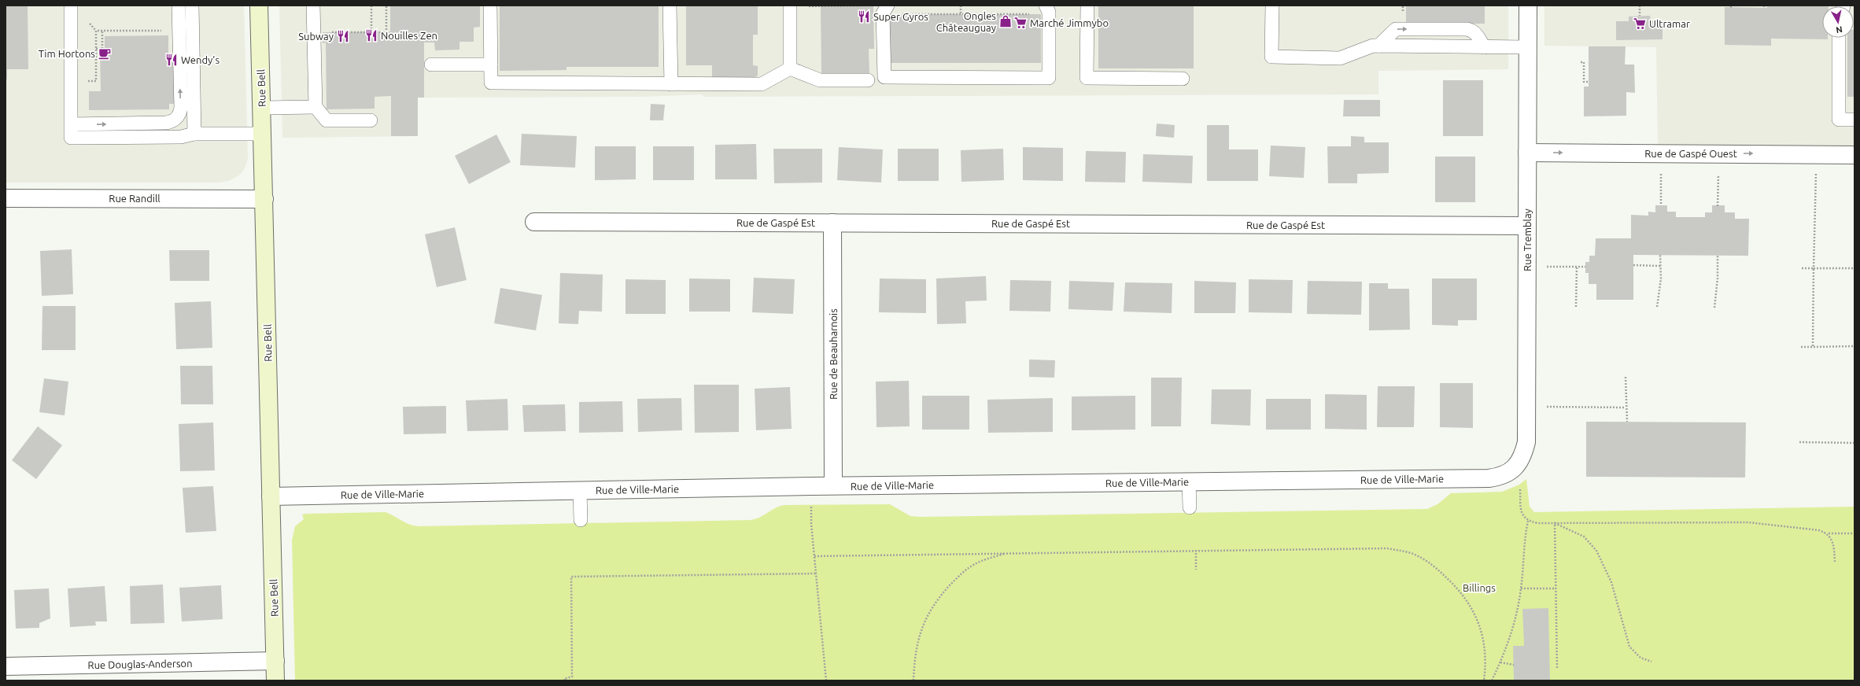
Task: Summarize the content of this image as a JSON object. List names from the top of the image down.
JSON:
{
  "streets": {
    "street": [
      "Rue Bell",
      "Rue de Gaspé Ouest",
      "Rue Randill",
      "Rue de Gaspé Est",
      "Rue Tremblay",
      "Rue de Beauharnois",
      "Rue de Ville-Marie",
      "Rue Douglas-Anderson"
    ]
  },
  "crossings": [
    ["Rue Bell", "Rue Randill"],
    ["Rue Bell", "Rue de Ville-Marie"],
    ["Rue Bell", "Rue Douglas-Anderson"],
    ["Rue de Gaspé Ouest", "Rue Tremblay"],
    ["Rue de Gaspé Est", "Rue Tremblay"],
    ["Rue de Gaspé Est", "Rue de Beauharnois"],
    ["Rue Tremblay", "Rue de Ville-Marie"],
    ["Rue de Beauharnois", "Rue de Ville-Marie"]
  ],
  "one_way": ["Rue de Gaspé Ouest"],
  "parks": ["Billings"],
  "places": {
    "restaurant": [
      "Super Gyros",
      "Nouilles Zen",
      "Subway",
      "Wendy's"
    ],
    "shop": ["Ongles Châteauguay"],
    "supermarket": ["Marché Jimmybo", "Ultramar"],
    "cafe": ["Tim Hortons"]
  },
  "north": "bottom"
}
